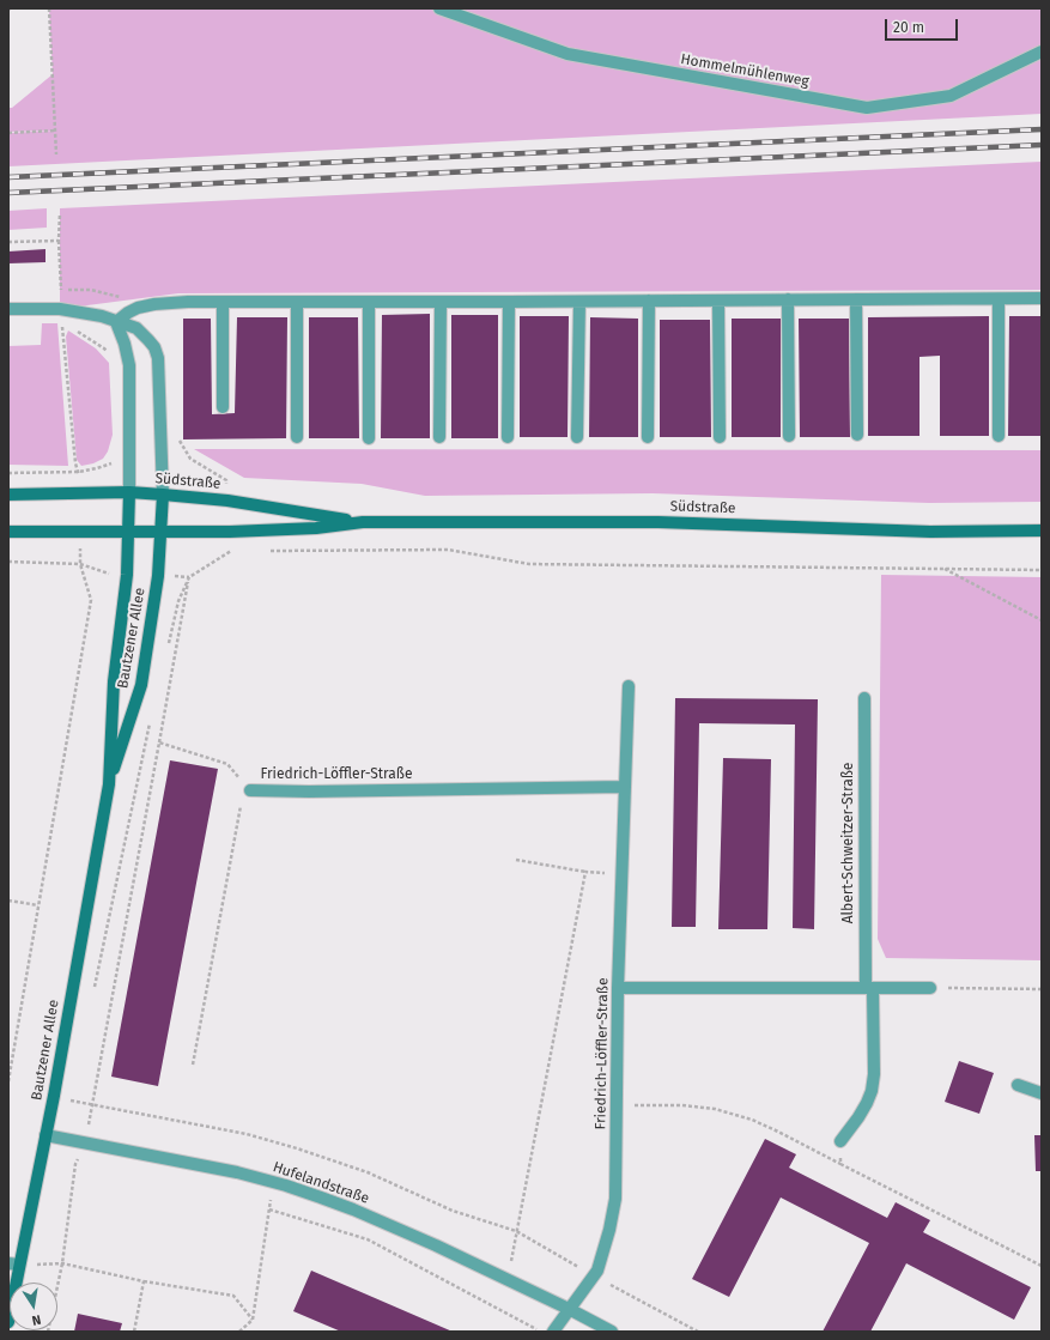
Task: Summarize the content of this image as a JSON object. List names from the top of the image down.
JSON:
{
  "streets": {
    "main road": ["Südstraße", "Bautzener Allee"],
    "street": [
      "Hommelmühlenweg",
      "Friedrich-Löffler-Straße",
      "Albert-Schweitzer-Straße",
      "Hufelandstraße"
    ]
  },
  "crossings": [
    ["Südstraße", "Bautzener Allee"],
    ["Bautzener Allee", "Hufelandstraße"],
    ["Friedrich-Löffler-Straße", "Hufelandstraße"]
  ],
  "scale_bar": "20 m",
  "north": "bottom"
}
